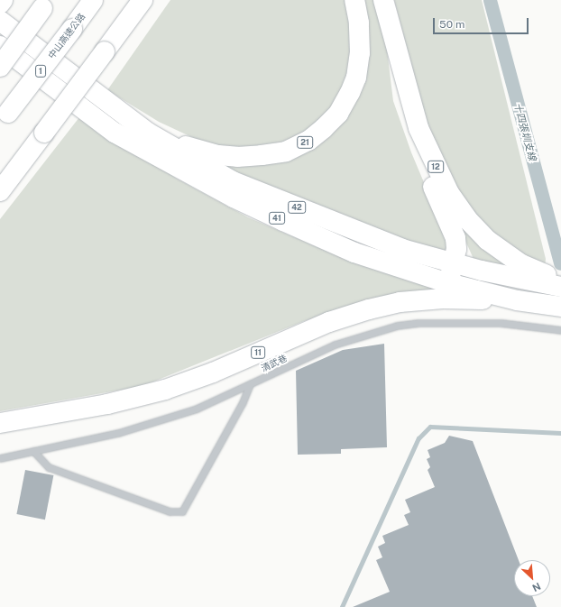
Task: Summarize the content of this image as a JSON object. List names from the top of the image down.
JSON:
{
  "streets": {
    "highway": [
      "中山高速公路",
      "1",
      "21",
      "12",
      "42",
      "41",
      "11"
    ],
    "lane": ["清武巷"]
  },
  "crossings": [
    ["21", "42"]
  ],
  "water": ["十四張圳支線"],
  "scale_bar": "50 m",
  "north": "bottom right"
}
